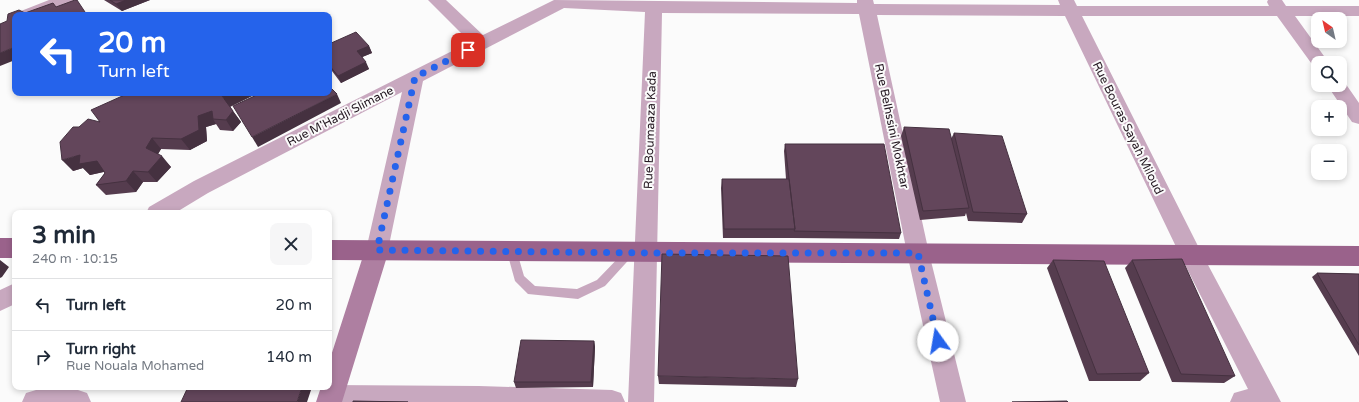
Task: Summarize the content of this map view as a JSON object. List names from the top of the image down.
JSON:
{
  "streets": {
    "street": [
      "Rue M'Hadji Slimane",
      "Rue Belhssini Mokhtar",
      "Rue Bouras Sayah Miloud",
      "Rue Boumaaza Kada"
    ]
  },
  "north": "top left",
  "page": {
    "map_buttons": ["+", "−"],
    "turn": ["20 m", "Turn left"],
    "heading": ["3 min", "240 m · 10:15"],
    "list": [
      {
        "name": "Turn left",
        "value": "20 m"
      },
      {
        "name": "Turn right",
        "note": "Rue Nouala Mohamed",
        "value": "140 m"
      }
    ]
  }
}
